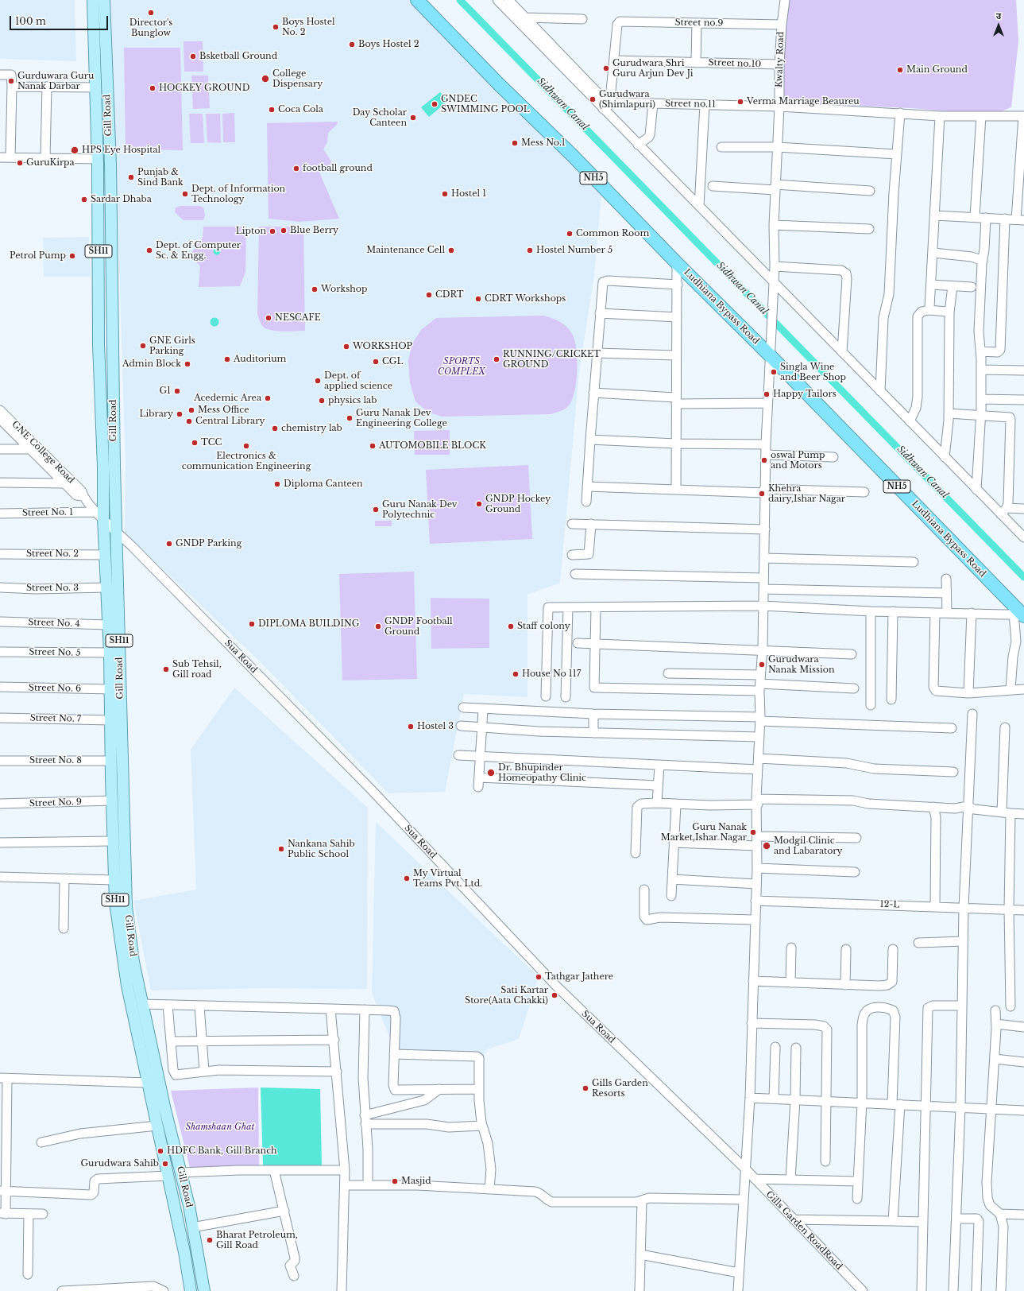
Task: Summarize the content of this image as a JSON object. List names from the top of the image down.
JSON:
{
  "streets": {
    "highway": ["NH5", "Ludhiana Bypass Road"],
    "main road": ["Gill Road", "SH11"],
    "street": [
      "Street no.9",
      "Kwalty Road",
      "Street no.10",
      "Street no.11",
      "GNE College Road",
      "Street No. 1",
      "Street No. 2",
      "Street No. 3",
      "Street No. 4",
      "Street No. 5",
      "Sua Road",
      "Street No. 6",
      "Street No. 7",
      "Street No. 8",
      "Street No. 9",
      "12-L",
      "Gills Garden RoadRoad"
    ]
  },
  "crossings": [
    ["Street no.9", "Kwalty Road"],
    ["Street no.9", "Street no.10"],
    ["Kwalty Road", "Street no.10"],
    ["Kwalty Road", "Street no.11"],
    ["Kwalty Road", "Ludhiana Bypass Road"],
    ["Kwalty Road", "Sua Road"],
    ["Kwalty Road", "12-L"],
    ["Kwalty Road", "Gills Garden RoadRoad"],
    ["Gill Road", "GNE College Road"],
    ["Gill Road", "Street No. 1"],
    ["Gill Road", "Street No. 2"],
    ["Gill Road", "Street No. 3"],
    ["Gill Road", "Street No. 4"],
    ["Gill Road", "Street No. 5"],
    ["Gill Road", "Sua Road"],
    ["Gill Road", "Street No. 6"],
    ["Gill Road", "Street No. 7"],
    ["Gill Road", "Street No. 8"],
    ["Gill Road", "Street No. 9"],
    ["GNE College Road", "Street No. 1"],
    ["GNE College Road", "Sua Road"],
    ["Street No. 1", "Sua Road"],
    ["Sua Road", "Gills Garden RoadRoad"]
  ],
  "water": ["Sidhwan Canal"],
  "parks": ["SPORTS COMPLEX", "Shamshaan Ghat"],
  "places": [
    "Director's Bunglow",
    "Boys Hostel No. 2",
    "Boys Hostel 2",
    "Bsketball Ground",
    "Gurudwara Shri Guru Arjun Dev Ji",
    "Main Ground",
    "College Dispensary",
    "Gurduwara Guru Nanak Darbar",
    "HOCKEY GROUND",
    "Gurudwara (Shimlapuri)",
    "Verma Marriage Beaureu",
    "GNDEC SWIMMING POOL",
    "Coca Cola",
    "Day Scholar Canteen",
    "Mess No.1",
    "HPS Eye Hospital",
    "GuruKirpa",
    "football ground",
    "Punjab & Sind Bank",
    "Dept. of Information Technology",
    "Hostel 1",
    "Sardar Dhaba",
    "Blue Berry",
    "Lipton",
    "Common Room",
    "Dept. of Computer Sc. & Engg.",
    "Maintenance Cell",
    "Hostel Number 5",
    "Petrol Pump",
    "Workshop",
    "CDRT",
    "CDRT Workshops",
    "NESCAFE",
    "GNE Girls Parking",
    "WORKSHOP",
    "Auditorium",
    "RUNNING/CRICKET GROUND",
    "CGL",
    "Admin Block",
    "Singla Wine and Beer Shop",
    "Dept. of applied science",
    "G1",
    "Happy Tailors",
    "Acedemic Area",
    "physics lab",
    "Mess Office",
    "Library",
    "Guru Nanak Dev Engineering College",
    "Central Library",
    "chemistry lab",
    "TCC",
    "Electronics & communication Engineering",
    "AUTOMOBILE BLOCK",
    "oswal Pump and Motors",
    "Diploma Canteen",
    "Khehra dairy,Ishar Nagar",
    "GNDP Hockey Ground",
    "Guru Nanak Dev Polytechnic",
    "GNDP Parking",
    "DIPLOMA BUILDING",
    "GNDP Football Ground",
    "Staff colony",
    "Gurudwara Nanak Mission",
    "Sub Tehsil, Gill road",
    "House No 117",
    "Hostel 3",
    "Dr. Bhupinder Homeopathy Clinic",
    "Guru Nanak Market,Ishar Nagar",
    "Modgil Clinic and Labaratory",
    "Nankana Sahib Public School",
    "My Virtual Teams Pvt. Ltd.",
    "Tathgar Jathere",
    "Sati Kartar Store(Aata Chakki)",
    "Gills Garden Resorts",
    "HDFC Bank, Gill Branch",
    "Gurudwara Sahib",
    "Masjid",
    "Bharat Petroleum, Gill Road"
  ],
  "scale_bar": "100 m",
  "north": "top"
}
